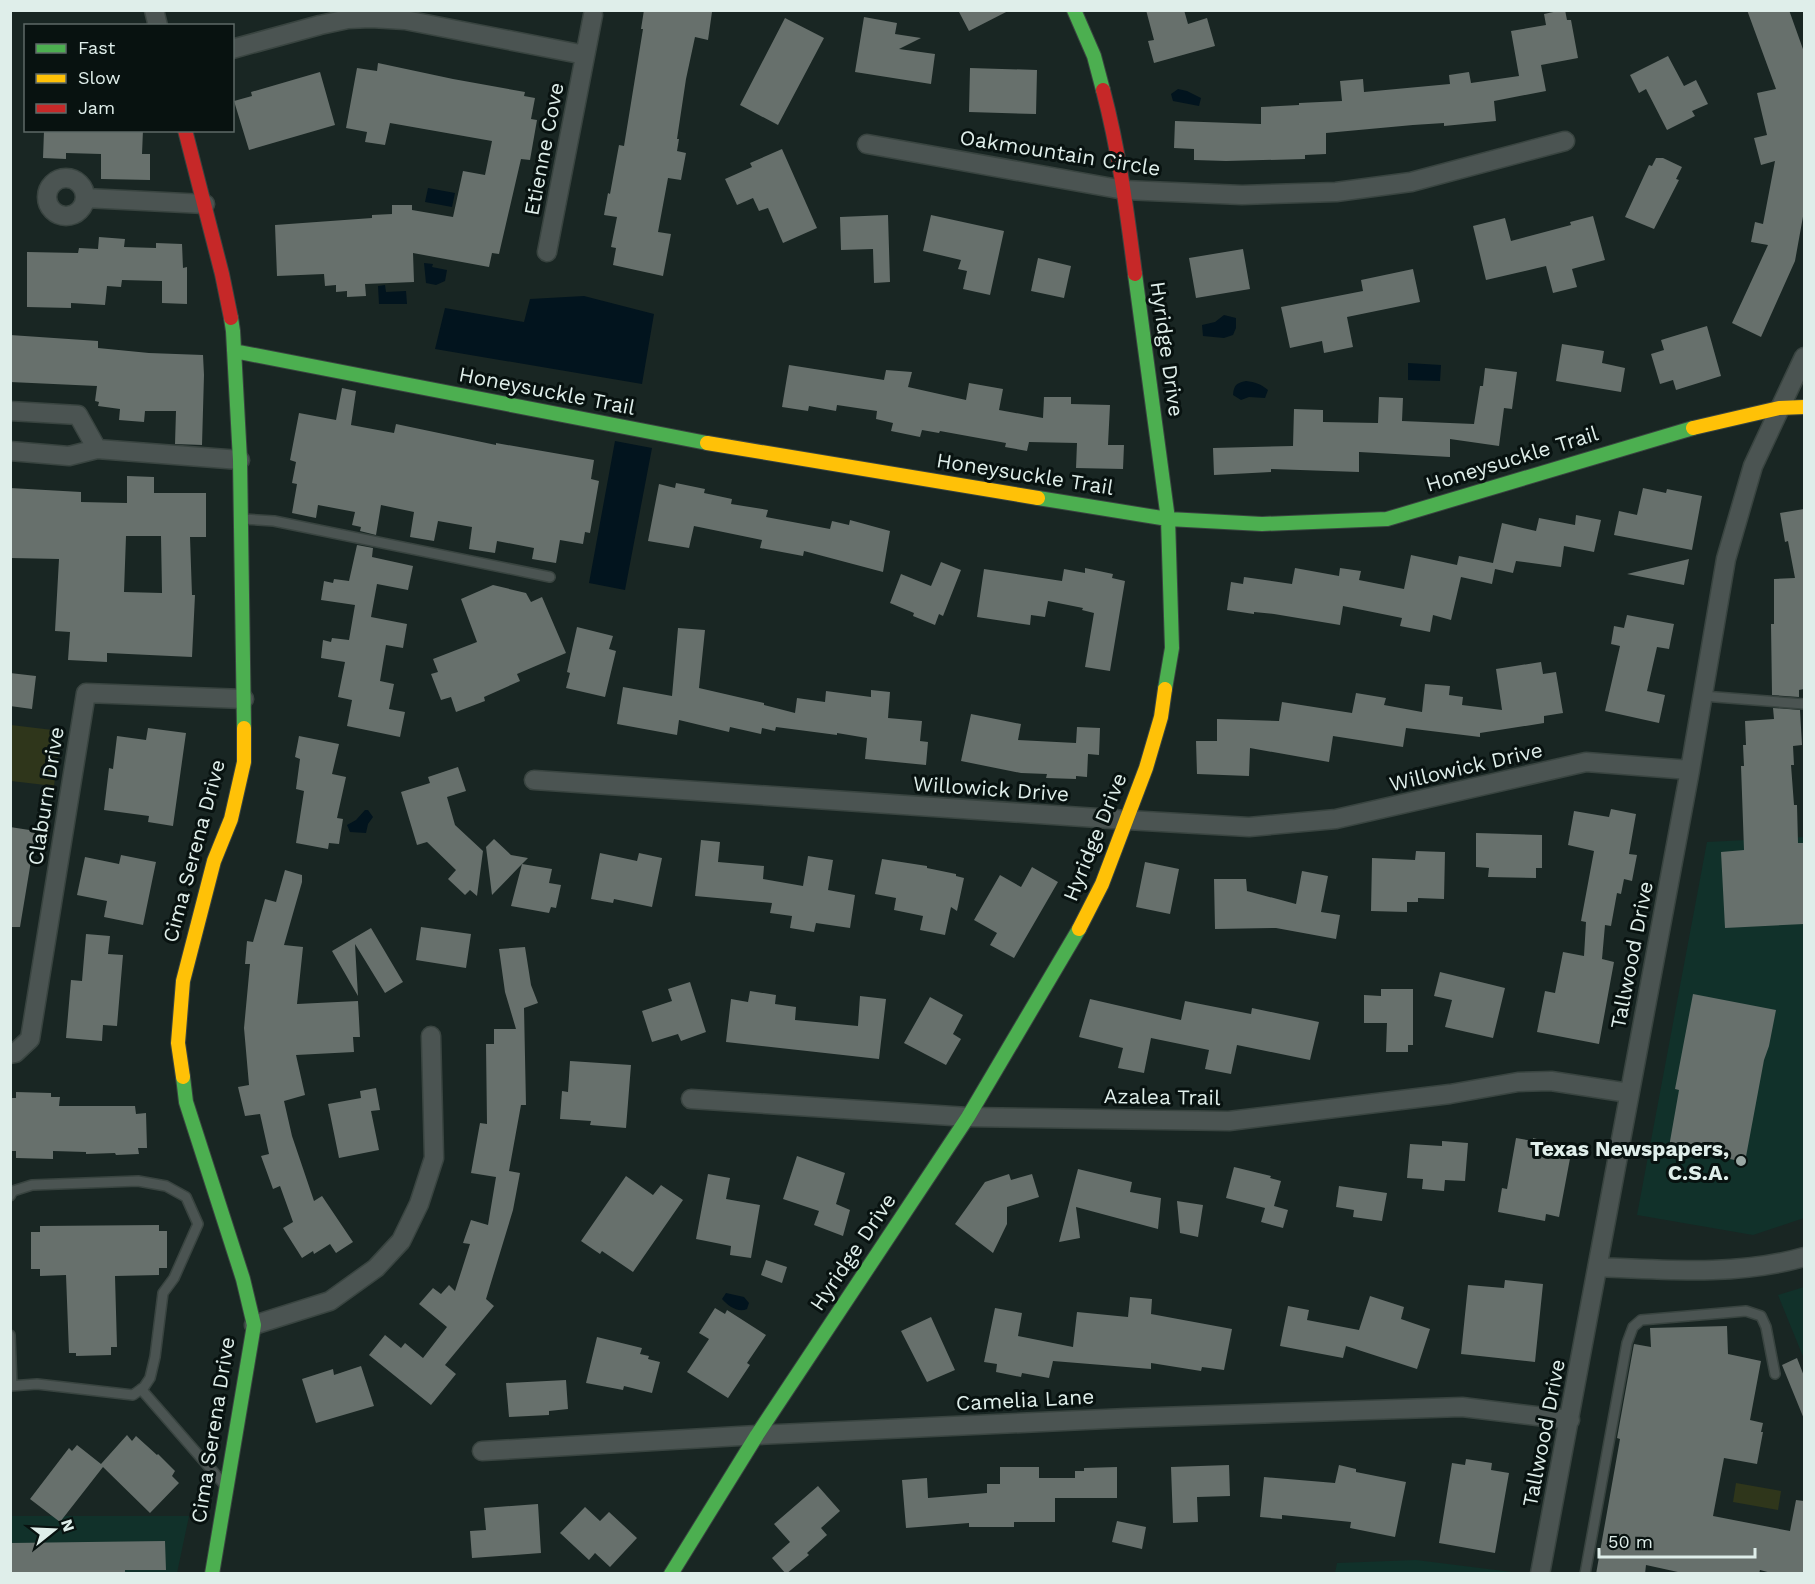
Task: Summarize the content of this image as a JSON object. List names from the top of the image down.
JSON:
{
  "streets": {
    "street": [
      "Etienne Cove",
      "Oakmountain Circle",
      "Hyridge Drive",
      "Honeysuckle Trail",
      "Willowick Drive",
      "Claburn Drive",
      "Cima Serena Drive",
      "Tallwood Drive",
      "Azalea Trail",
      "Camelia Lane"
    ]
  },
  "crossings": [
    ["Oakmountain Circle", "Hyridge Drive"],
    ["Hyridge Drive", "Honeysuckle Trail"],
    ["Hyridge Drive", "Willowick Drive"],
    ["Hyridge Drive", "Azalea Trail"],
    ["Hyridge Drive", "Camelia Lane"],
    ["Honeysuckle Trail", "Cima Serena Drive"],
    ["Honeysuckle Trail", "Tallwood Drive"],
    ["Willowick Drive", "Tallwood Drive"],
    ["Claburn Drive", "Cima Serena Drive"],
    ["Tallwood Drive", "Azalea Trail"],
    ["Tallwood Drive", "Camelia Lane"]
  ],
  "places": ["Texas Newspapers, C.S.A."],
  "legend": ["Fast", "Slow", "Jam"],
  "scale_bar": "50 m",
  "north": "right"
}
